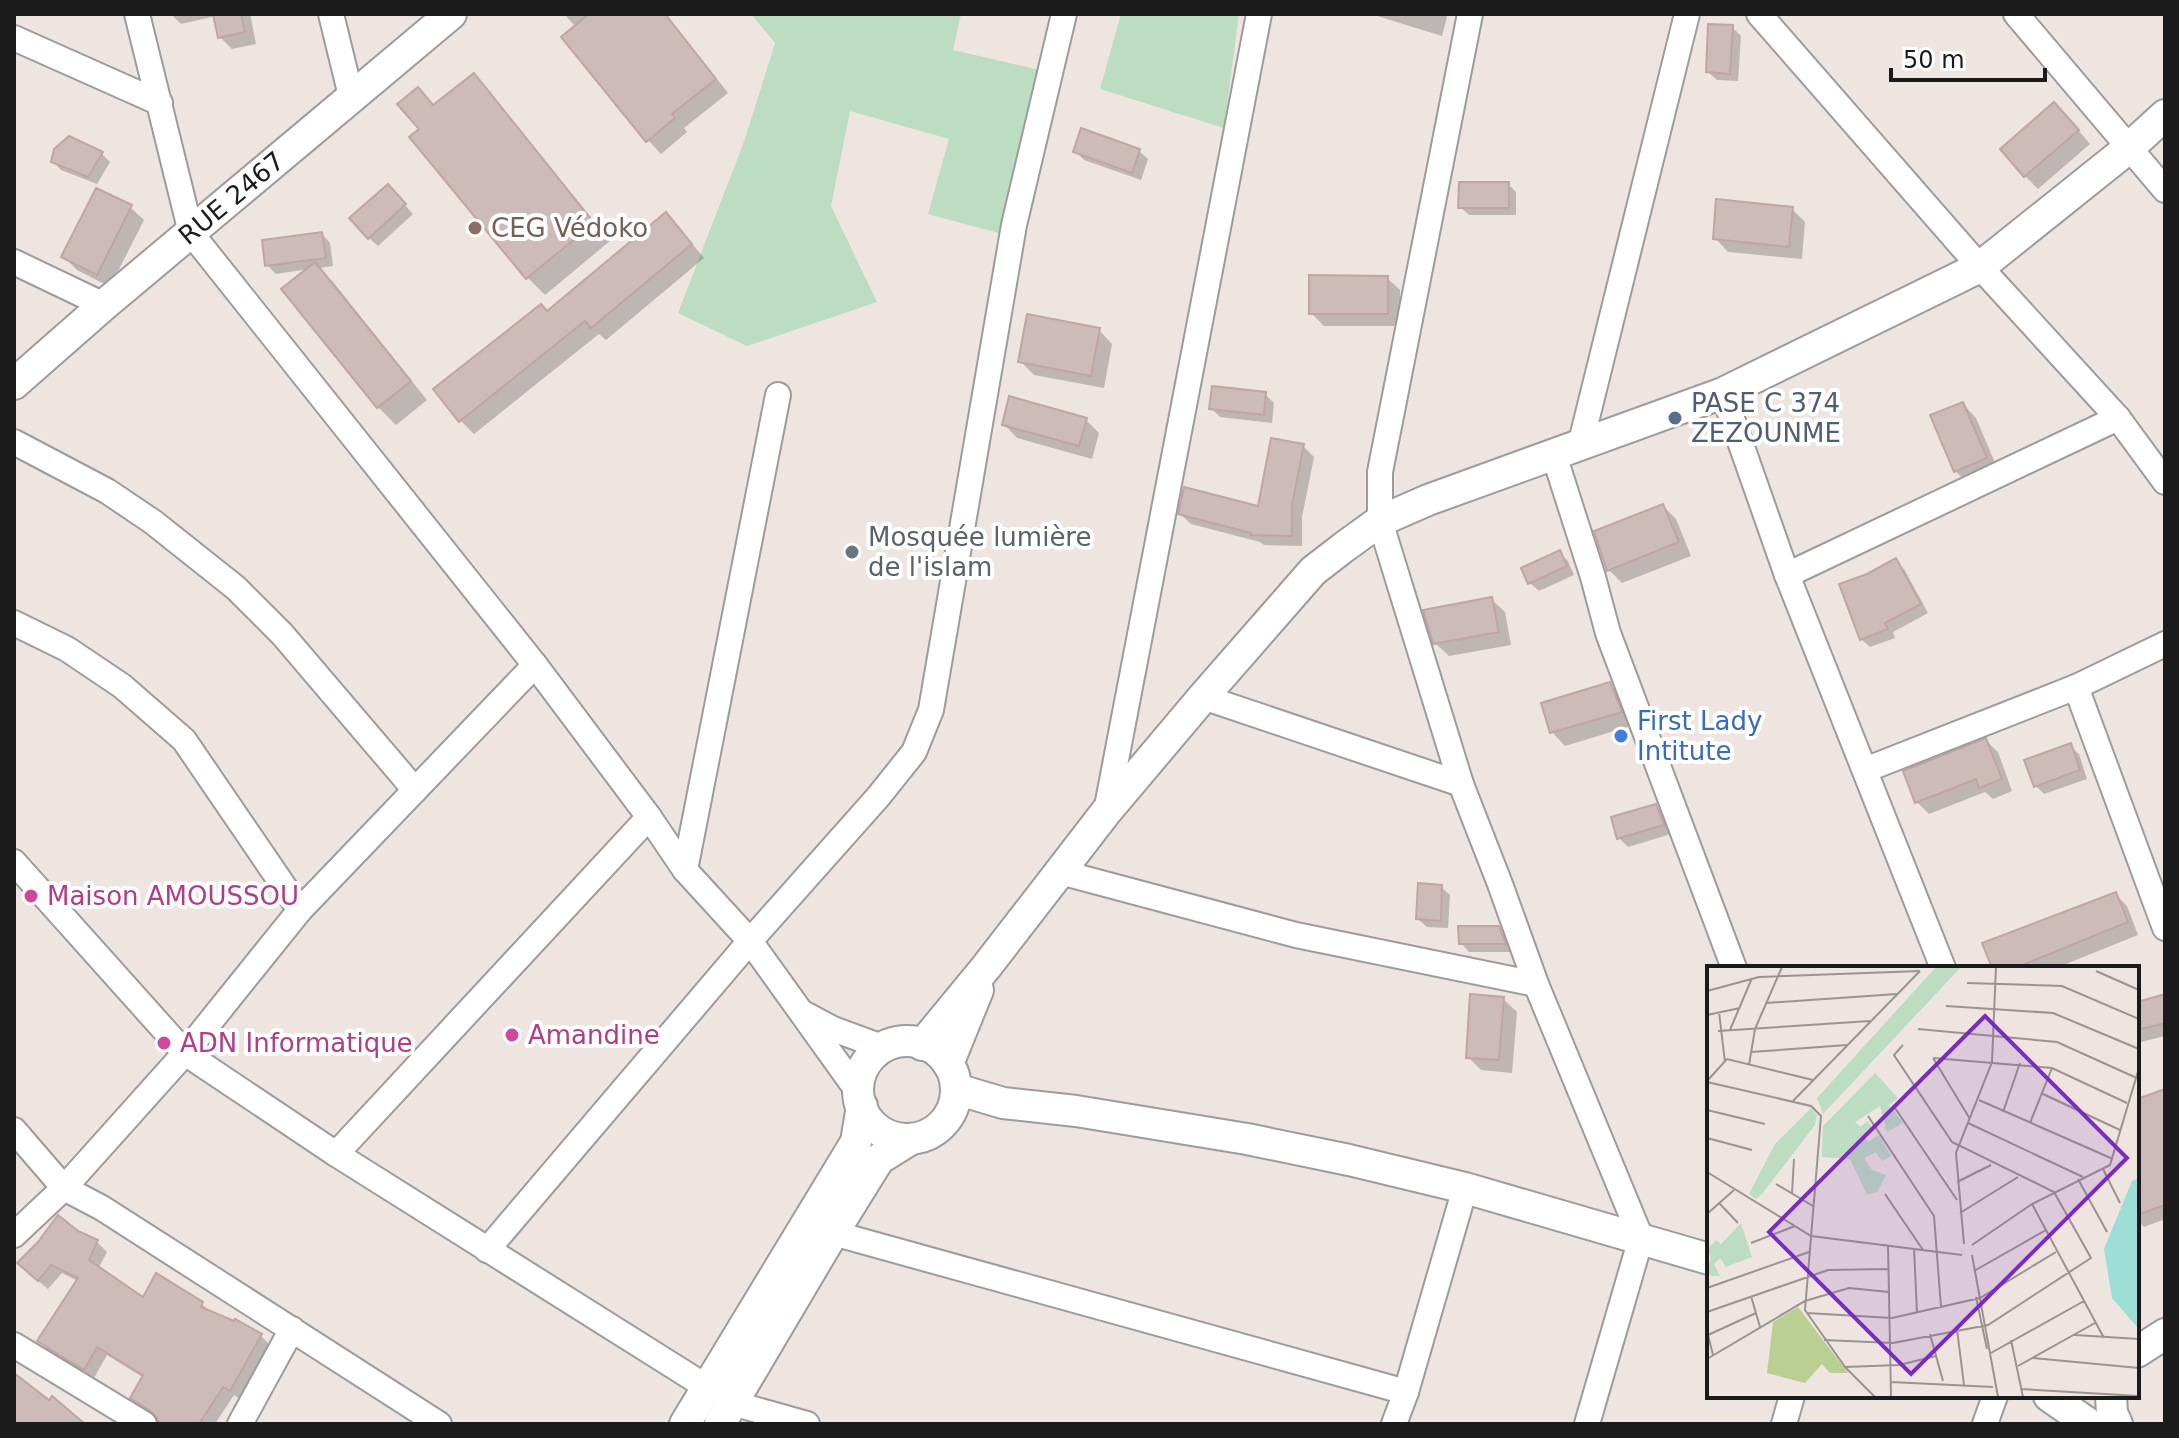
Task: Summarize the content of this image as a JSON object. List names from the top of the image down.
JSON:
{
  "streets": {
    "street": ["RUE 2467"]
  },
  "places": [
    "CEG Védoko",
    "PASE C 374 ZEZOUNME",
    "Mosquée lumière de l'islam",
    "First Lady Intitute",
    "Maison AMOUSSOU",
    "Amandine",
    "ADN Informatique"
  ],
  "scale_bar": "50 m"
}
